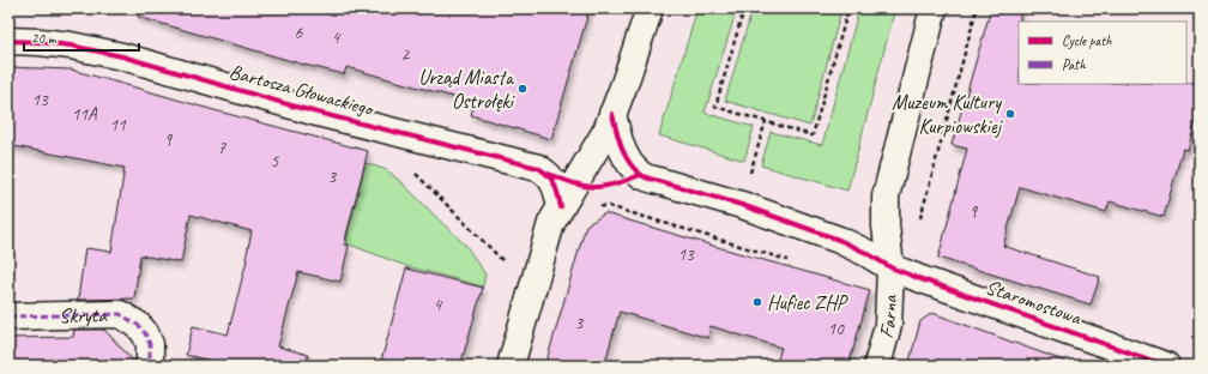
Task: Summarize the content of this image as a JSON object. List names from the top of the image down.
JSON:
{
  "streets": {
    "street": [
      "Bartosza Głowackiego",
      "Staromostowa",
      "Skryta",
      "Farna"
    ]
  },
  "crossings": [
    ["Staromostowa", "Farna"]
  ],
  "places": ["Urząd Miasta Ostrołęki", "Muzeum Kultury Kurpiowskiej", "Hufiec ZHP"],
  "house_numbers": [
    "6",
    "4",
    "2",
    "13",
    "11A",
    "11",
    "9",
    "7",
    "5",
    "3",
    "9",
    "13",
    "4",
    "3",
    "10"
  ],
  "legend": ["Cycle path", "Path"],
  "scale_bar": "20 m"
}
